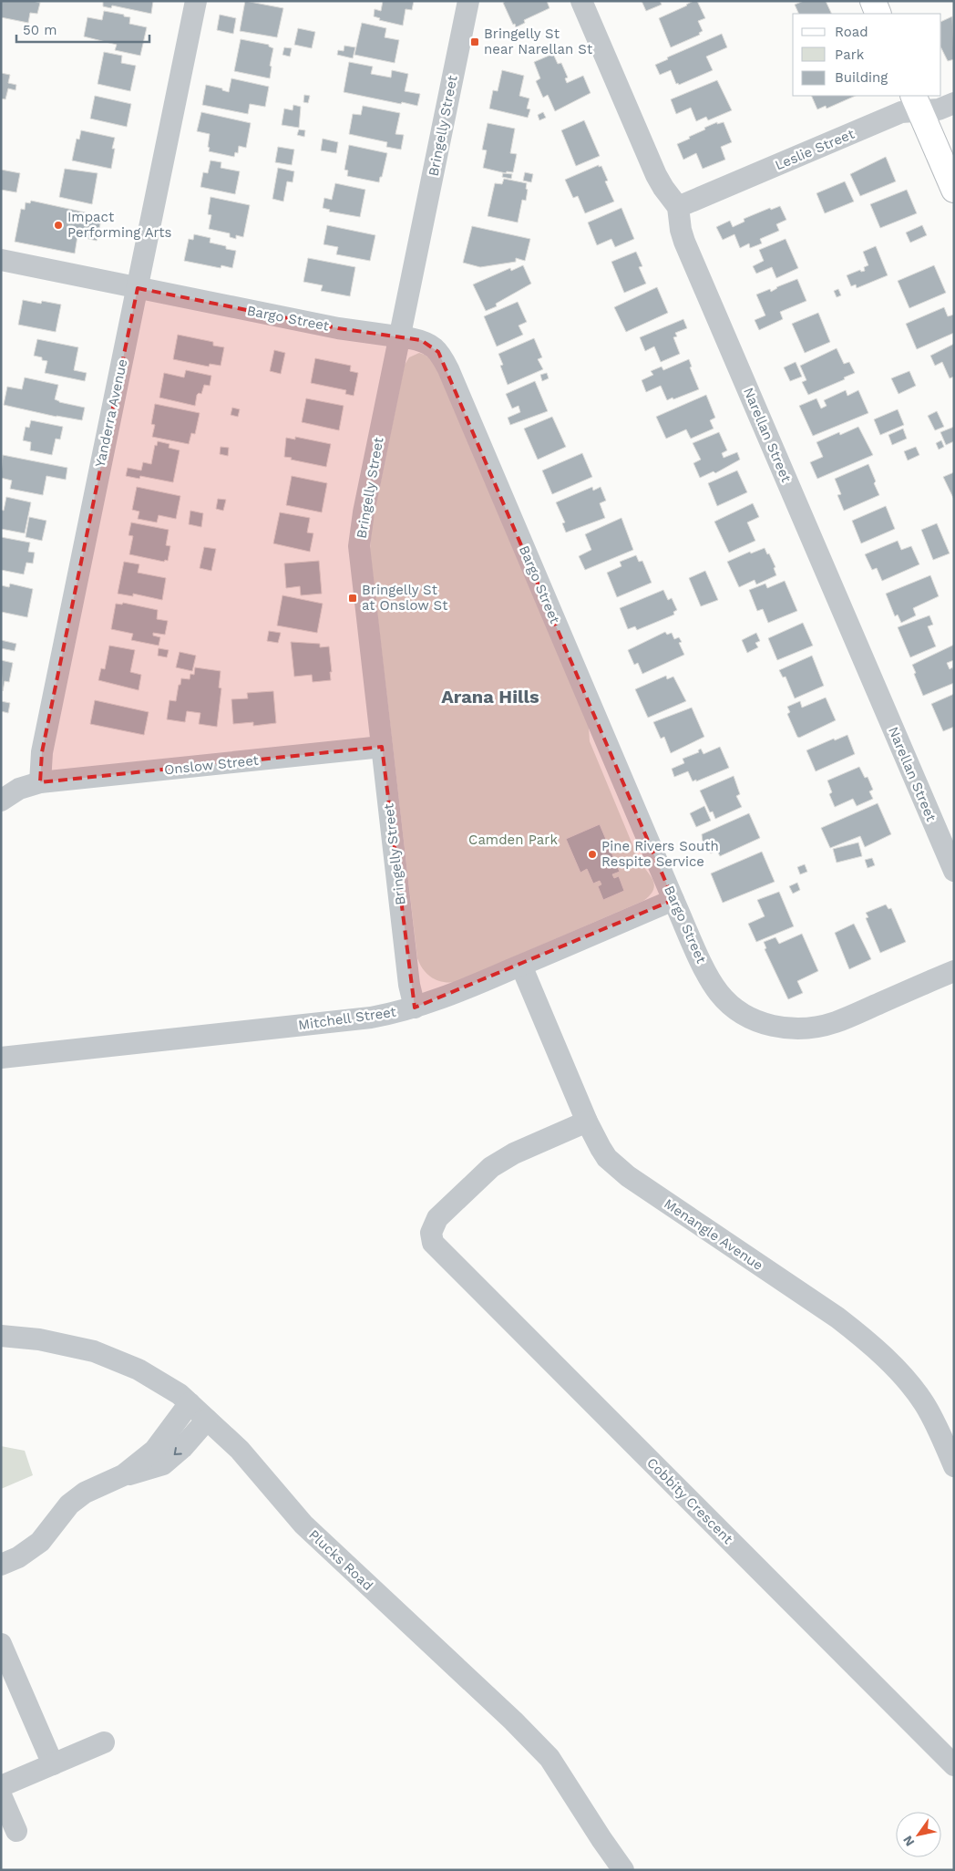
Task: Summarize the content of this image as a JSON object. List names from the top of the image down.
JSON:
{
  "streets": {
    "street": [
      "Bringelly Street",
      "Leslie Street",
      "Bargo Street",
      "Yanderra Avenue",
      "Narellan Street",
      "Onslow Street",
      "Mitchell Street",
      "Menangle Avenue",
      "Cobbity Crescent",
      "Plucks Road"
    ]
  },
  "crossings": [
    ["Bringelly Street", "Bargo Street"],
    ["Bringelly Street", "Onslow Street"],
    ["Bringelly Street", "Mitchell Street"],
    ["Leslie Street", "Narellan Street"],
    ["Bargo Street", "Yanderra Avenue"],
    ["Bargo Street", "Mitchell Street"],
    ["Yanderra Avenue", "Onslow Street"],
    ["Mitchell Street", "Menangle Avenue"],
    ["Menangle Avenue", "Cobbity Crescent"]
  ],
  "districts": ["Arana Hills"],
  "parks": ["Camden Park"],
  "places": {
    "transit": ["Bringelly St near Narellan St", "Bringelly St at Onslow St"],
    "other": ["Impact Performing Arts", "Pine Rivers South Respite Service"]
  },
  "legend": ["Road", "Park", "Building"],
  "scale_bar": "50 m",
  "north": "bottom left"
}
